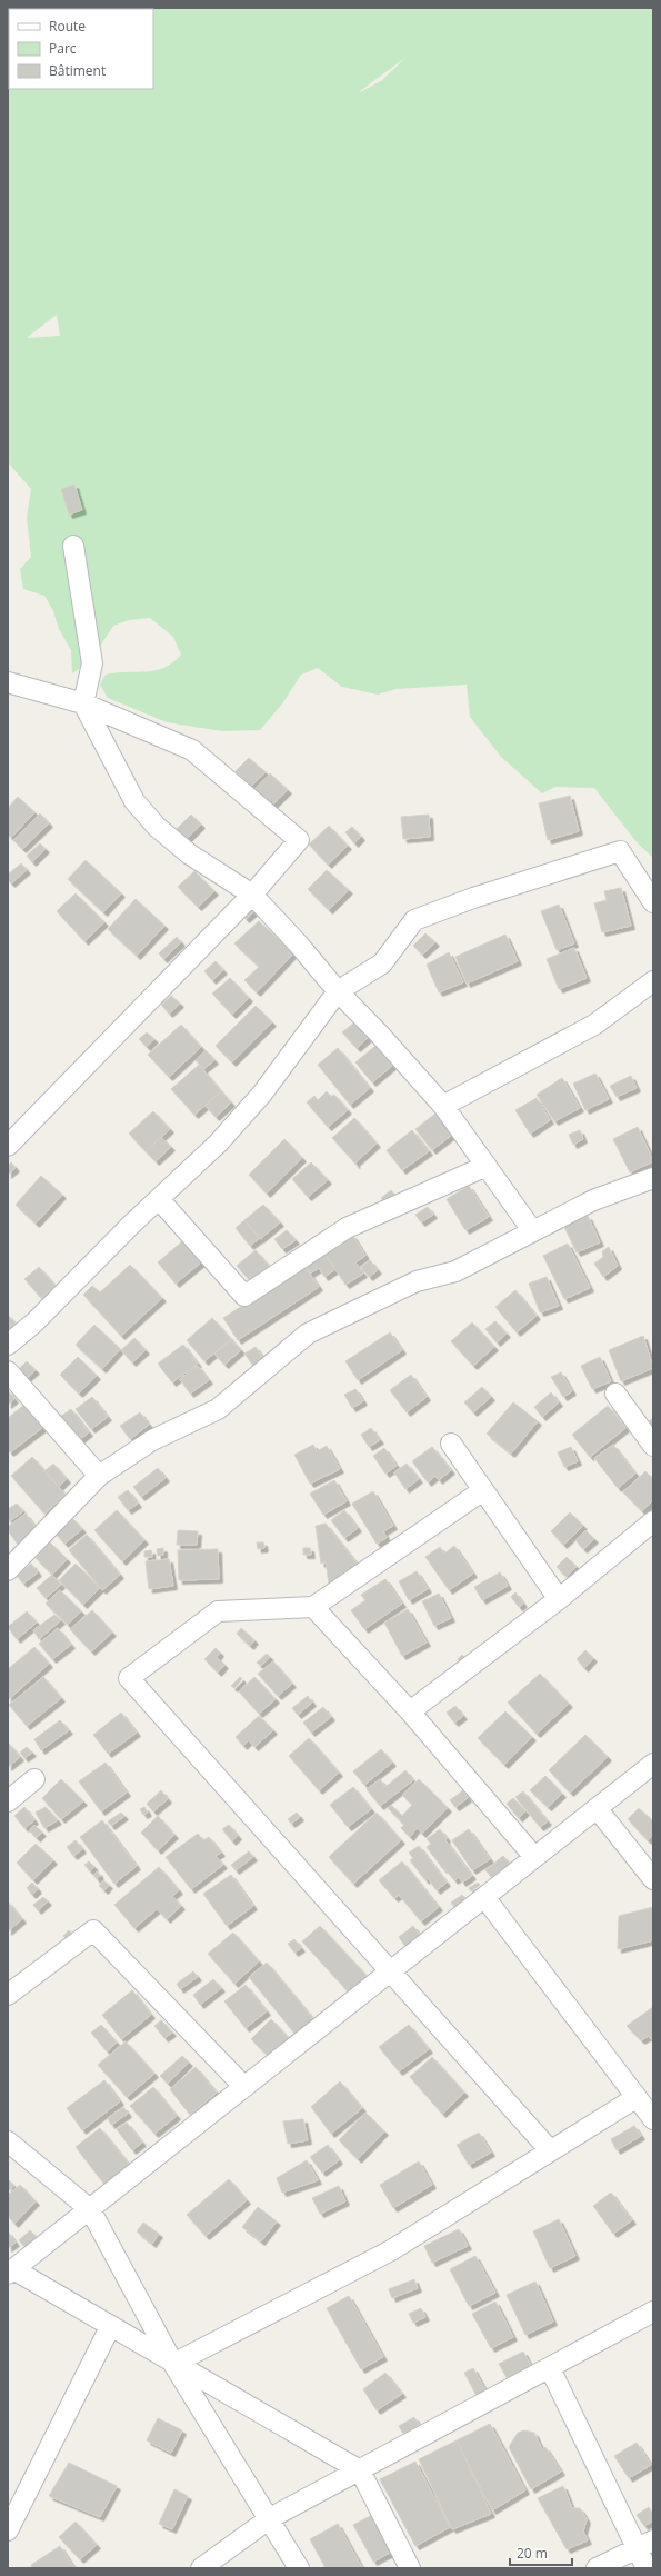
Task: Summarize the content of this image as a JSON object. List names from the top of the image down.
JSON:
{
  "legend": ["Route", "Parc", "Bâtiment"],
  "scale_bar": "20 m"
}
